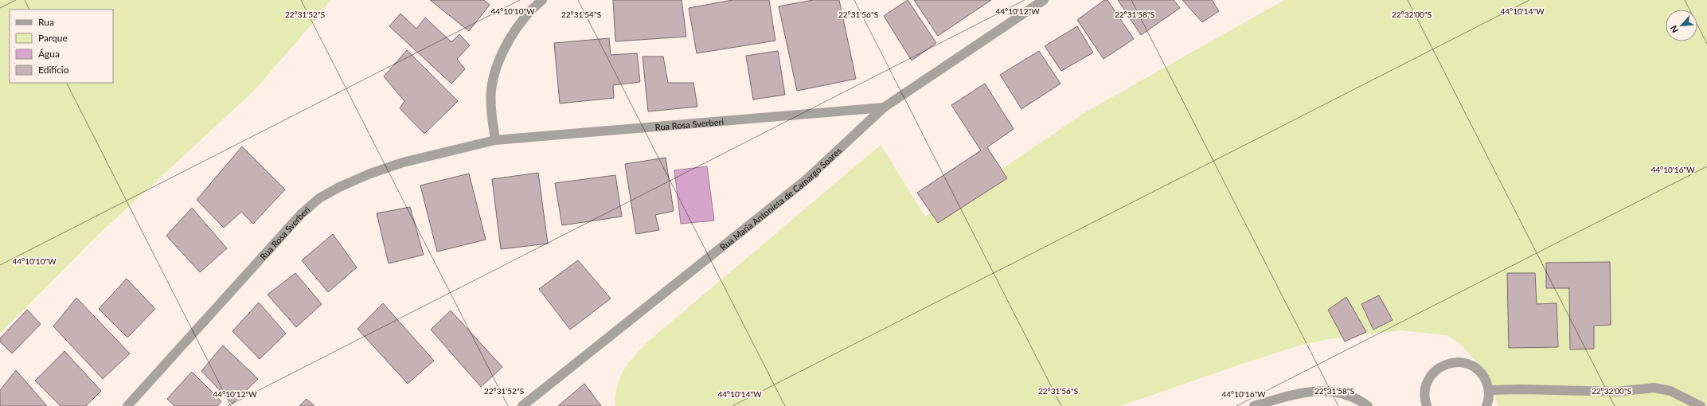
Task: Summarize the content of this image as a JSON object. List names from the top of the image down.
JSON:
{
  "streets": {
    "street": ["Rua Rosa Sverberi", "Rua Maria Antonieta de Camargo Soares"]
  },
  "crossings": [
    ["Rua Rosa Sverberi", "Rua Maria Antonieta de Camargo Soares"]
  ],
  "legend": [
    "Rua",
    "Parque",
    "Água",
    "Edifício"
  ],
  "north": "bottom left",
  "coordinates": [
    "44°10'10\"W",
    "44°10'12\"W",
    "44°10'14\"W",
    "22°31'52\"S",
    "22°31'54\"S",
    "22°31'56\"S",
    "22°31'58\"S",
    "22°32'00\"S",
    "44°10'16\"W"
  ]
}
